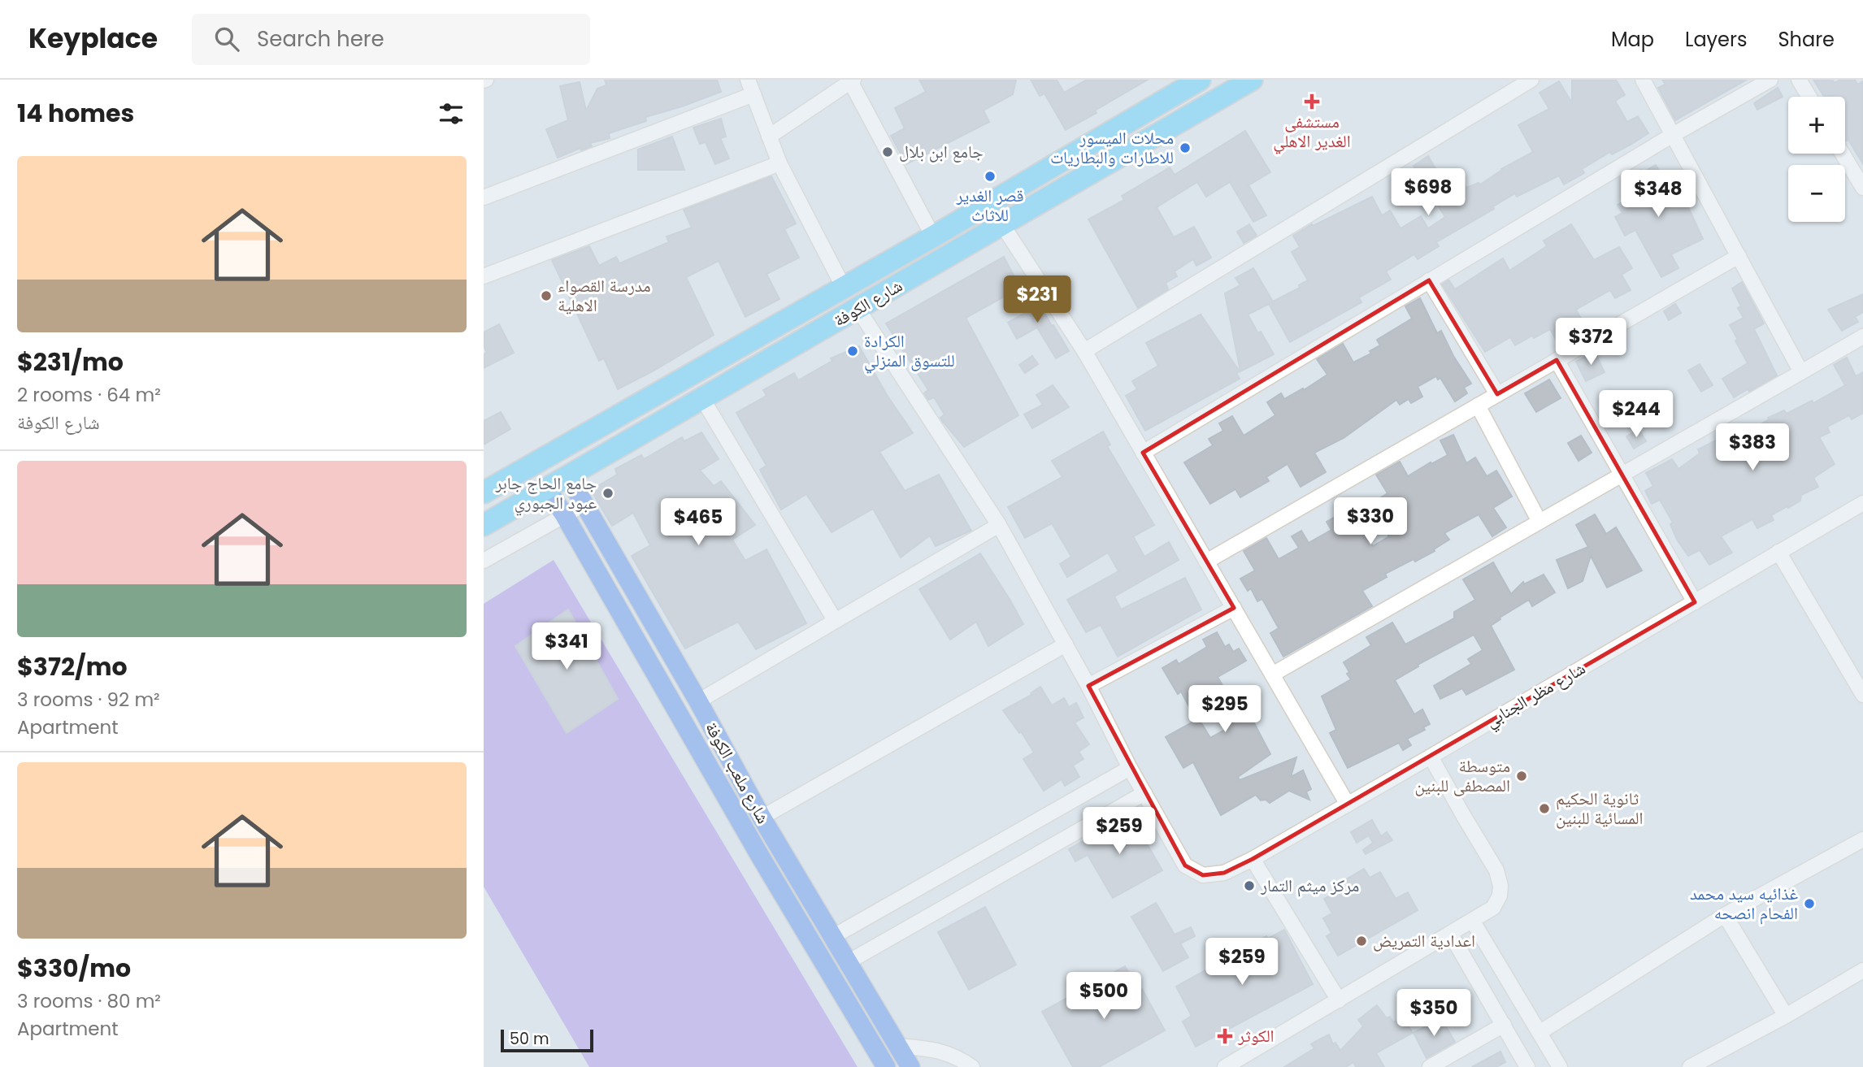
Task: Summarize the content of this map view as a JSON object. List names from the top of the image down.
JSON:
{
  "streets": {
    "highway": ["شارع الكوفة"],
    "main road": ["شارع ملعب الكوفة"],
    "street": ["شارع مظر الجنابي"]
  },
  "crossings": [
    ["شارع الكوفة", "شارع ملعب الكوفة"]
  ],
  "places": {
    "health": ["مستشفى الغدير الاهلي", "الكوثر"],
    "other": [
      "محلات الميسور للاطارات والبطاريات",
      "جامع ابن بلال",
      "قصر الغدير للاثاث",
      "مدرسة القصواء الاهلية",
      "الكرادة للتسوق المنزلي",
      "جامع الحاج جابر عبود الجبوري",
      "متوسطة المصطفى للبنين",
      "ثانوية الحكيم المسائية للبنين",
      "مركز ميثم التمار",
      "غذائيه سيد محمد الفحام انصحه",
      "اعدادية التمريض"
    ]
  },
  "scale_bar": "50 m",
  "page": {
    "header": "Keyplace",
    "search": "Search here",
    "nav": ["Map", "Layers", "Share"],
    "heading": "14 homes",
    "map_buttons": ["+", "−"],
    "list": [
      {
        "name": "$231/mo",
        "note": "2 rooms · 64 m² · شارع الكوفة"
      },
      {
        "name": "$372/mo",
        "note": "3 rooms · 92 m² · Apartment"
      },
      {
        "name": "$330/mo",
        "note": "3 rooms · 80 m² · Apartment"
      }
    ],
    "price": [
      "$698",
      "$348",
      "$231",
      "$372",
      "$244",
      "$383",
      "$330",
      "$465",
      "$341",
      "$295",
      "$259",
      "$259",
      "$500",
      "$350"
    ],
    "scale": "50 m"
  }
}
